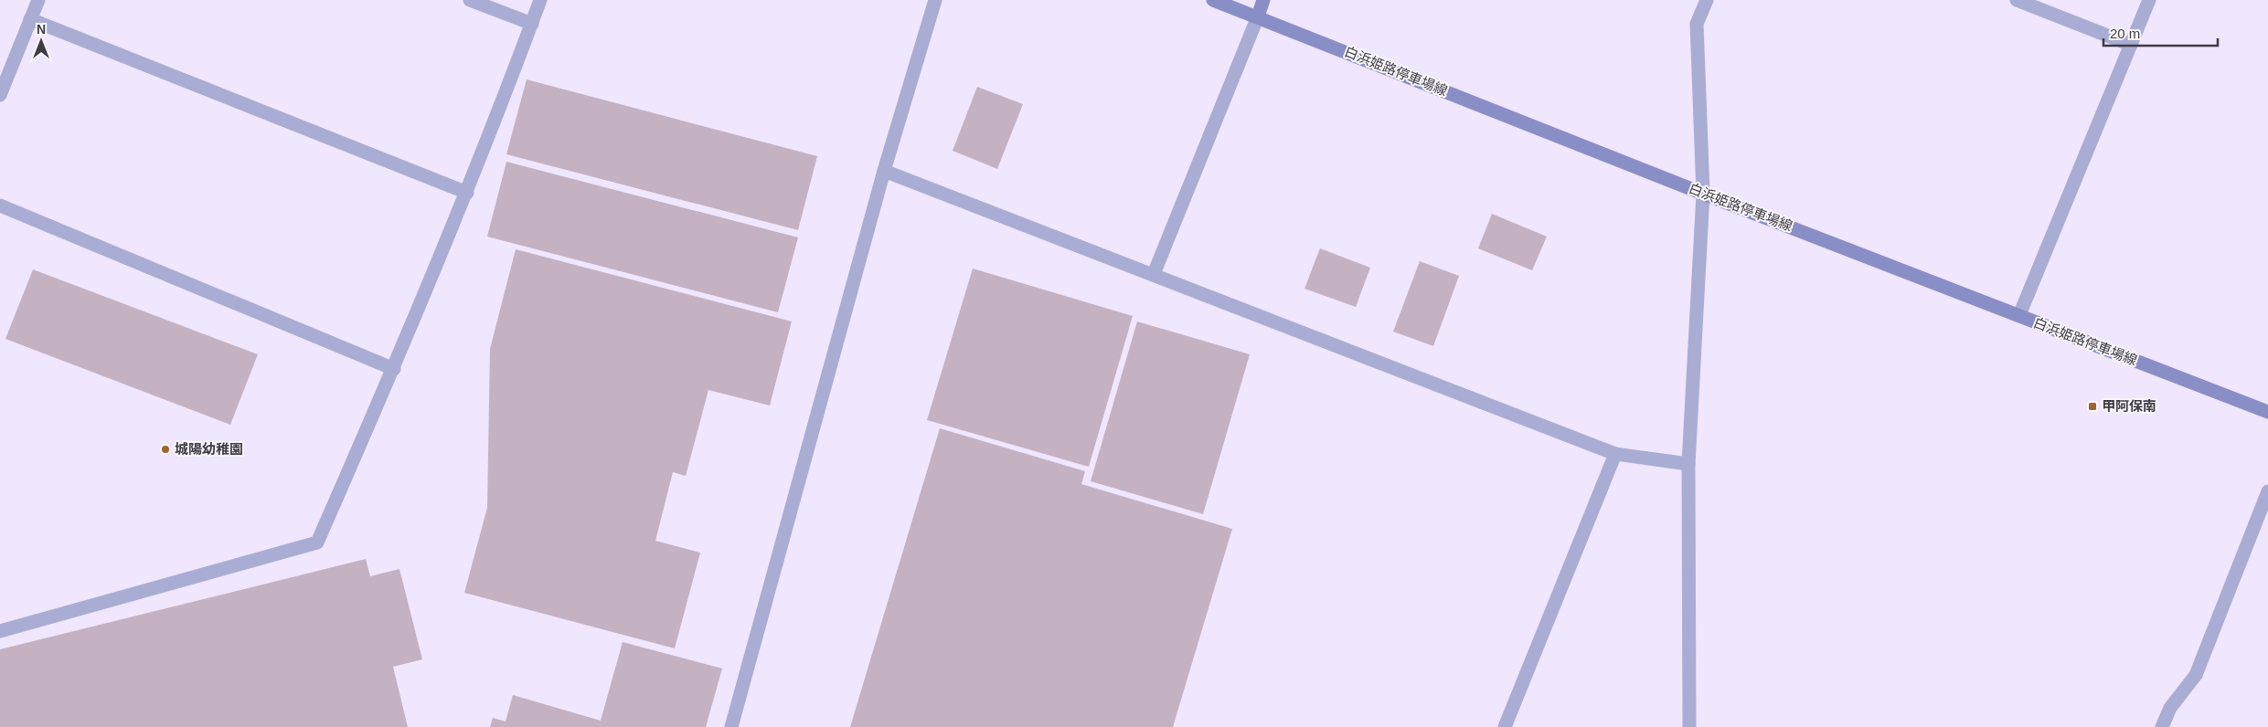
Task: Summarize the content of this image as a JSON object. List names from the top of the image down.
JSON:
{
  "streets": {
    "main road": ["白浜姫路停車場線"]
  },
  "places": {
    "transit": ["甲阿保南"],
    "other": ["城陽幼稚園"]
  },
  "scale_bar": "20 m",
  "north": "top"
}
